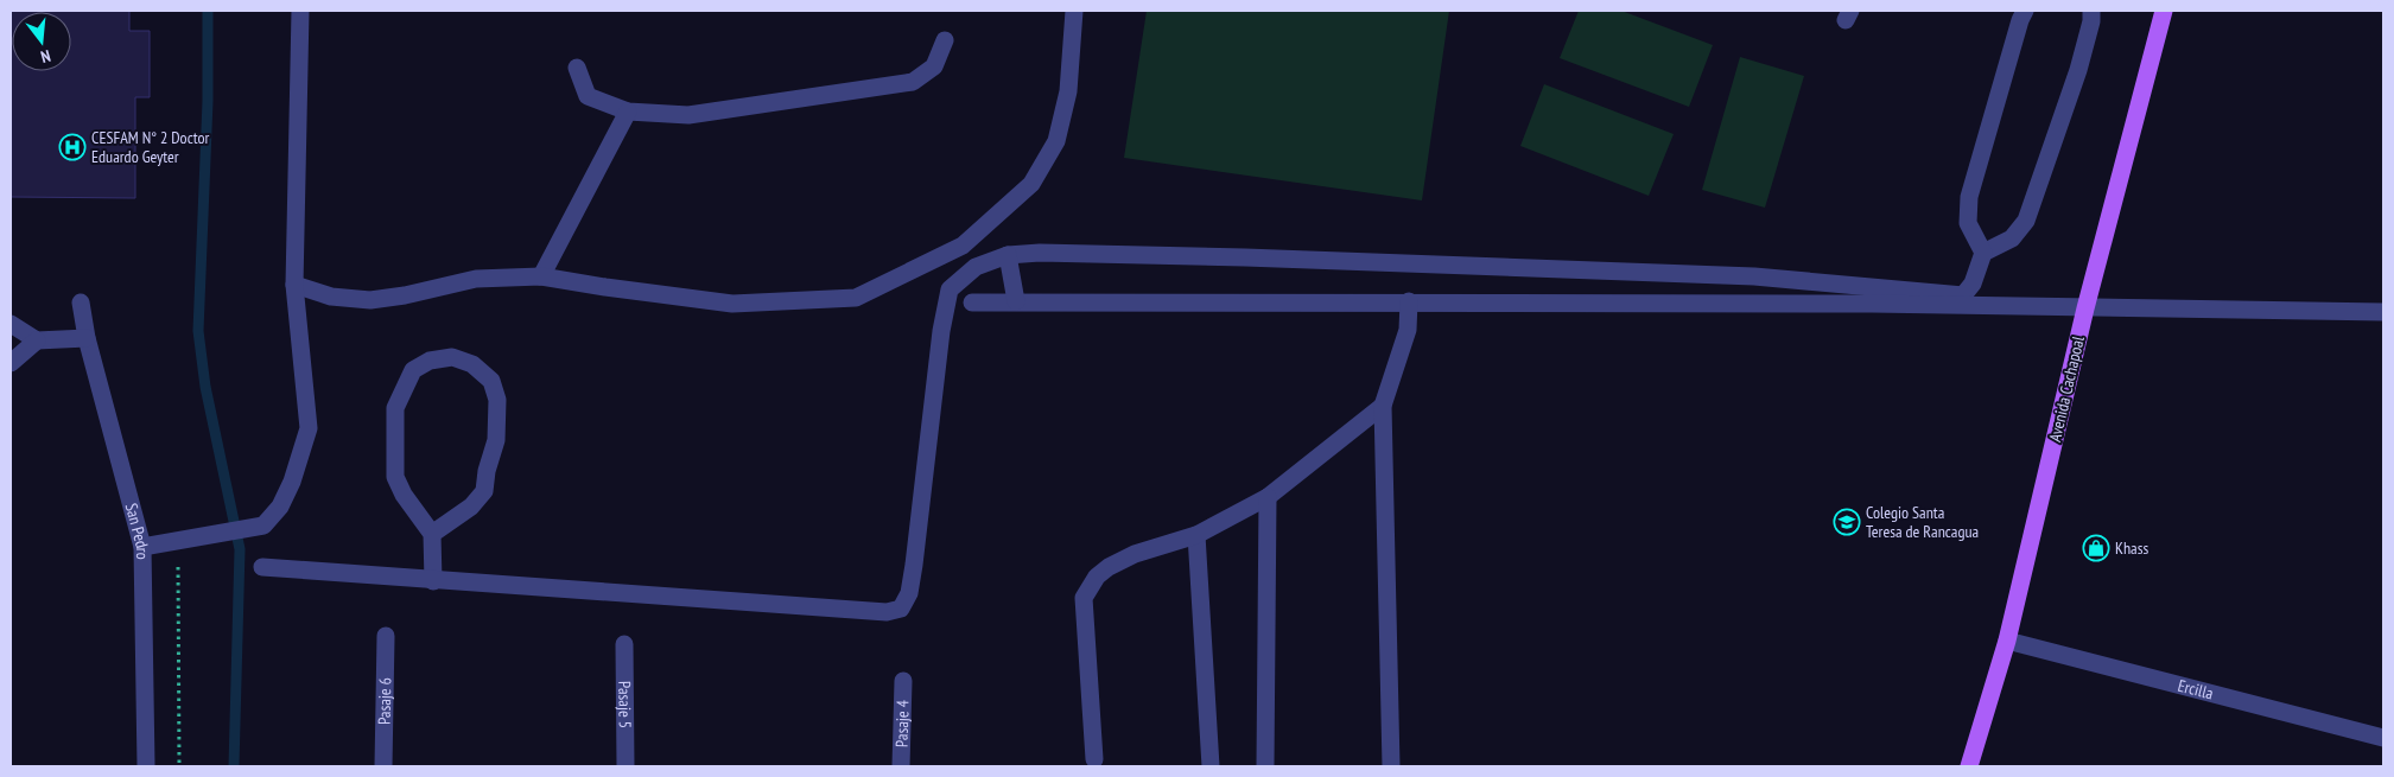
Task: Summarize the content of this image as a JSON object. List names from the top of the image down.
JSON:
{
  "streets": {
    "main road": ["Avenida Cachapoal"],
    "street": [
      "San Pedro",
      "Ercilla",
      "Pasaje 6",
      "Pasaje 5",
      "Pasaje 4"
    ]
  },
  "crossings": [
    ["Avenida Cachapoal", "Ercilla"]
  ],
  "places": {
    "hospital": ["CESFAM N° 2 Doctor Eduardo Geyter"],
    "school or university": ["Colegio Santa Teresa de Rancagua"],
    "shop": ["Khass"]
  },
  "north": "bottom"
}
